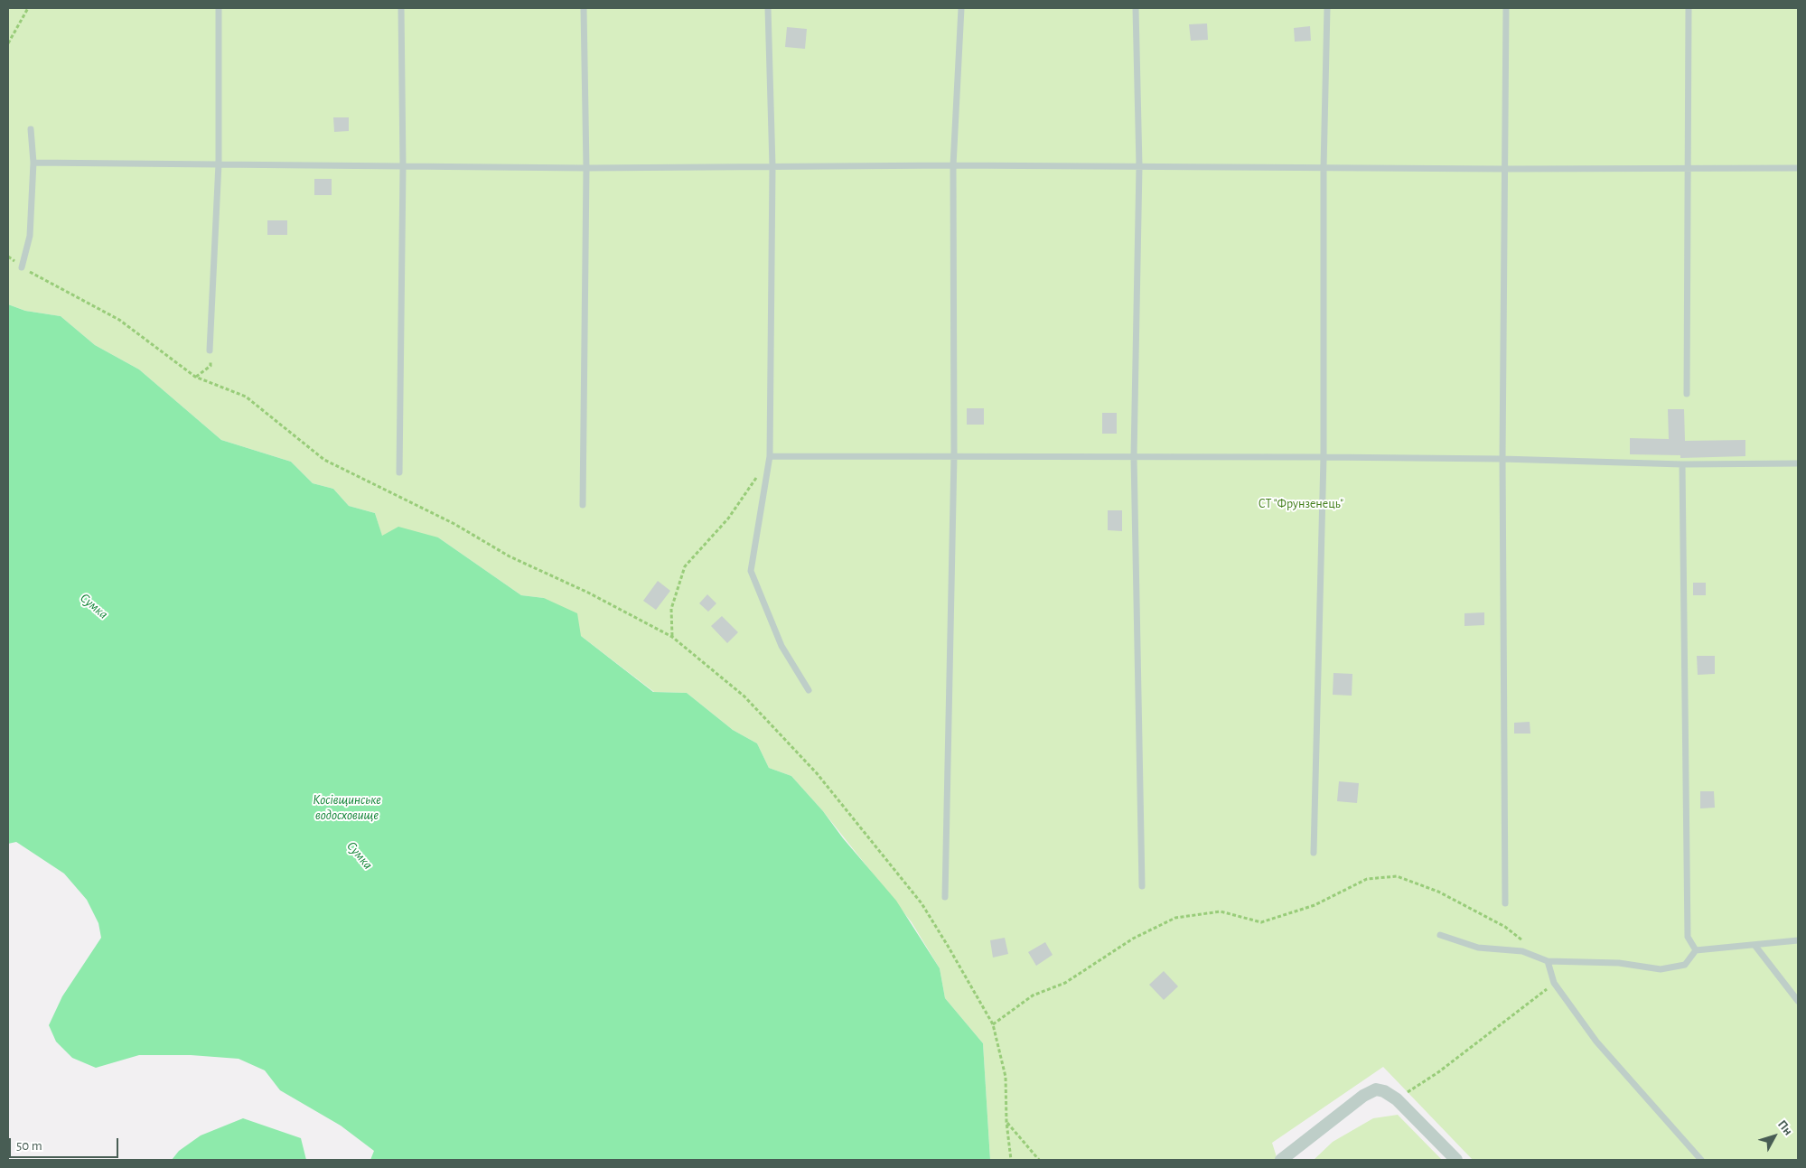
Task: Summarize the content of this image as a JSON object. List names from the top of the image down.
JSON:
{
  "water": ["Сумка", "Косівщинське водосховище"],
  "parks": ["СТ \"Фрунзенець\""],
  "scale_bar": "50 m",
  "north": "top right"
}
